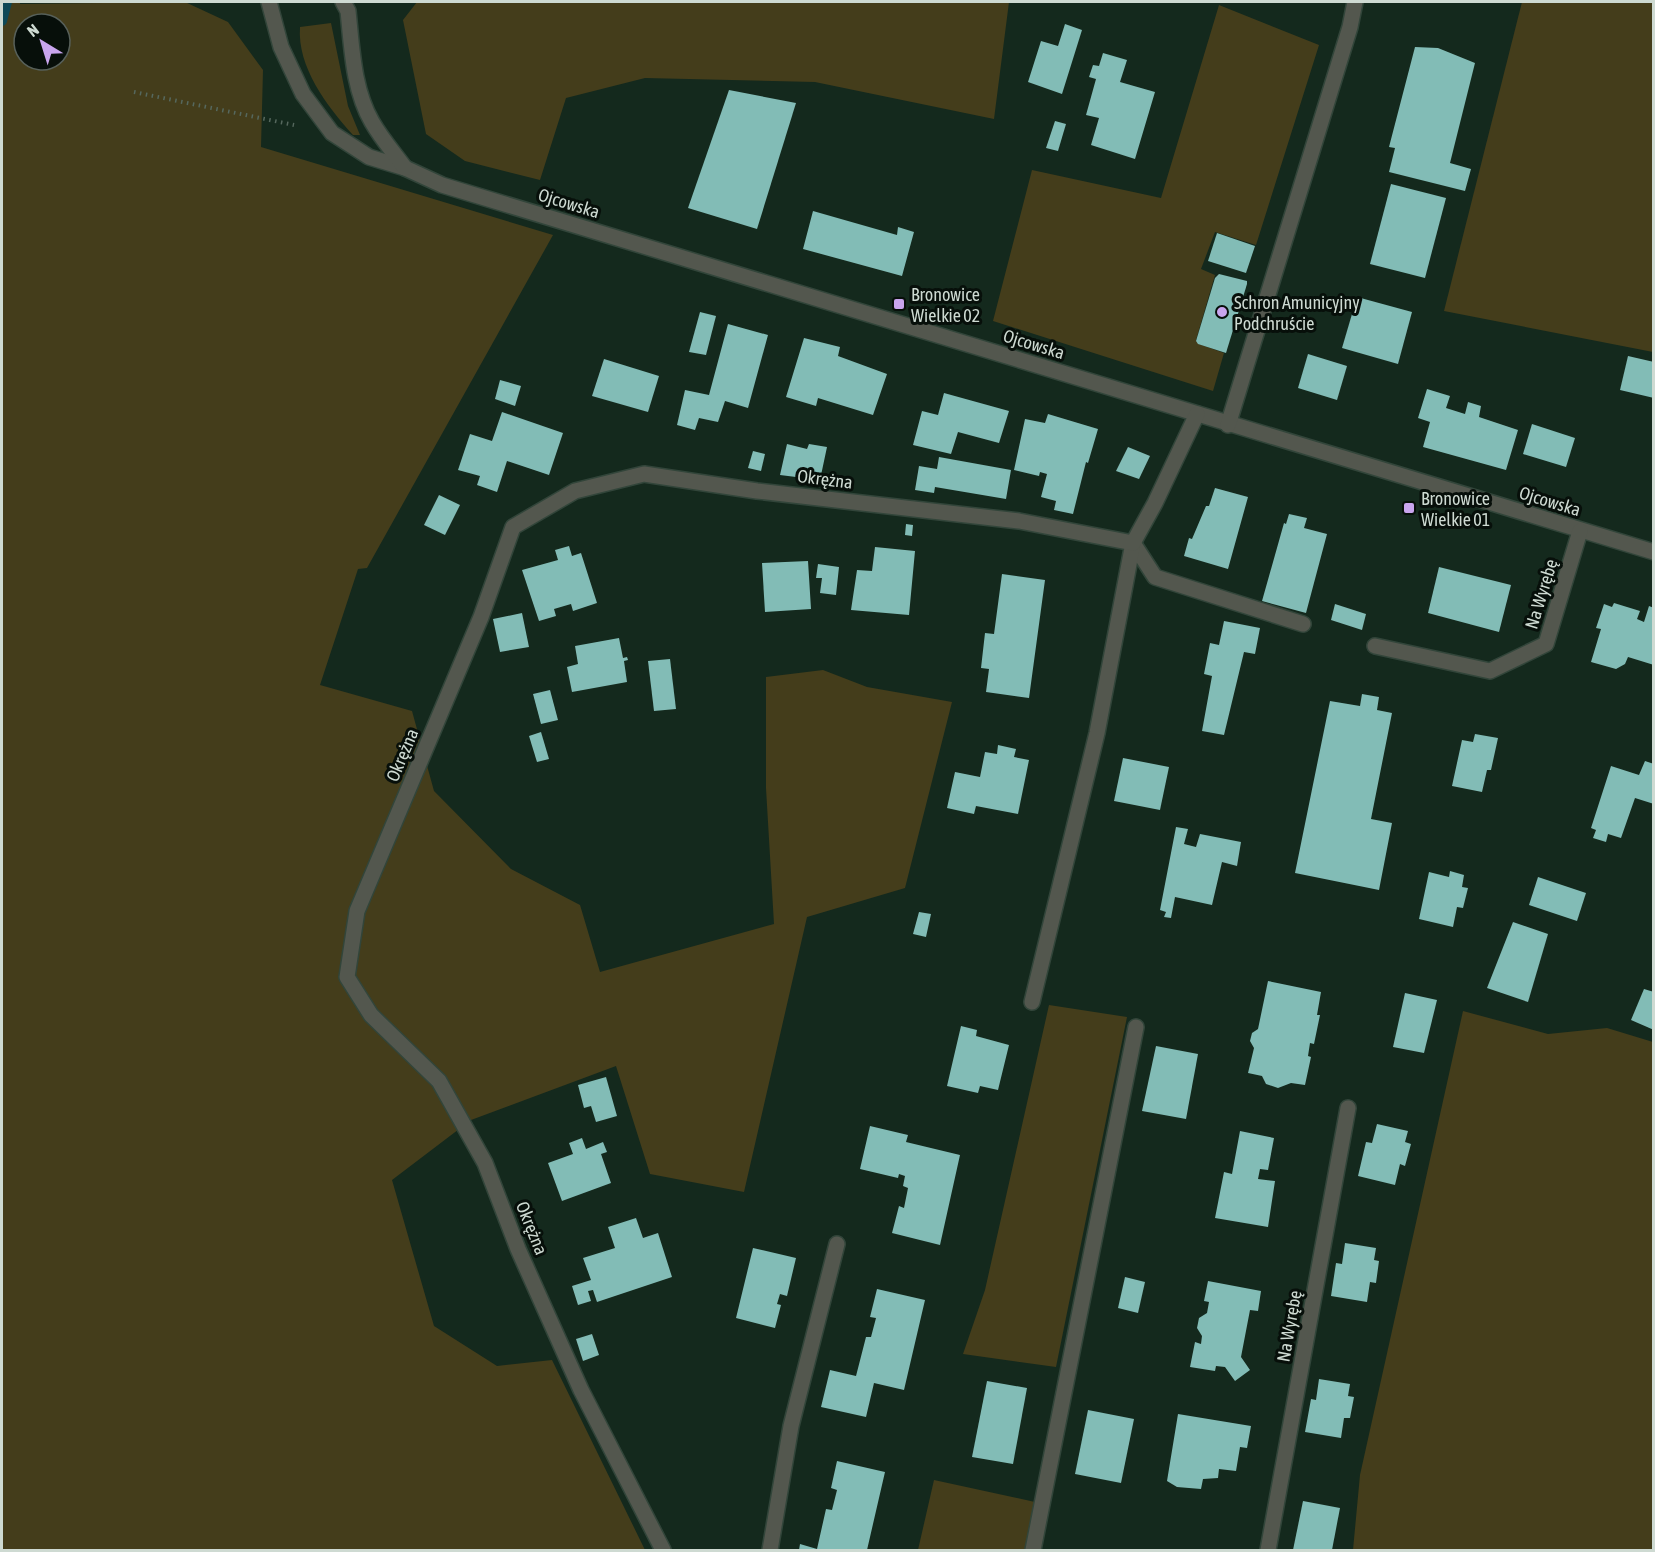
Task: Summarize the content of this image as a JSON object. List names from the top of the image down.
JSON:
{
  "streets": {
    "street": ["Ojcowska", "Okrężna", "Na Wyrębę"]
  },
  "crossings": [
    ["Ojcowska", "Na Wyrębę"]
  ],
  "places": {
    "transit": ["Bronowice Wielkie 02", "Bronowice Wielkie 01"],
    "other": ["Schron Amunicyjny Podchruście"]
  },
  "north": "top left"
}
